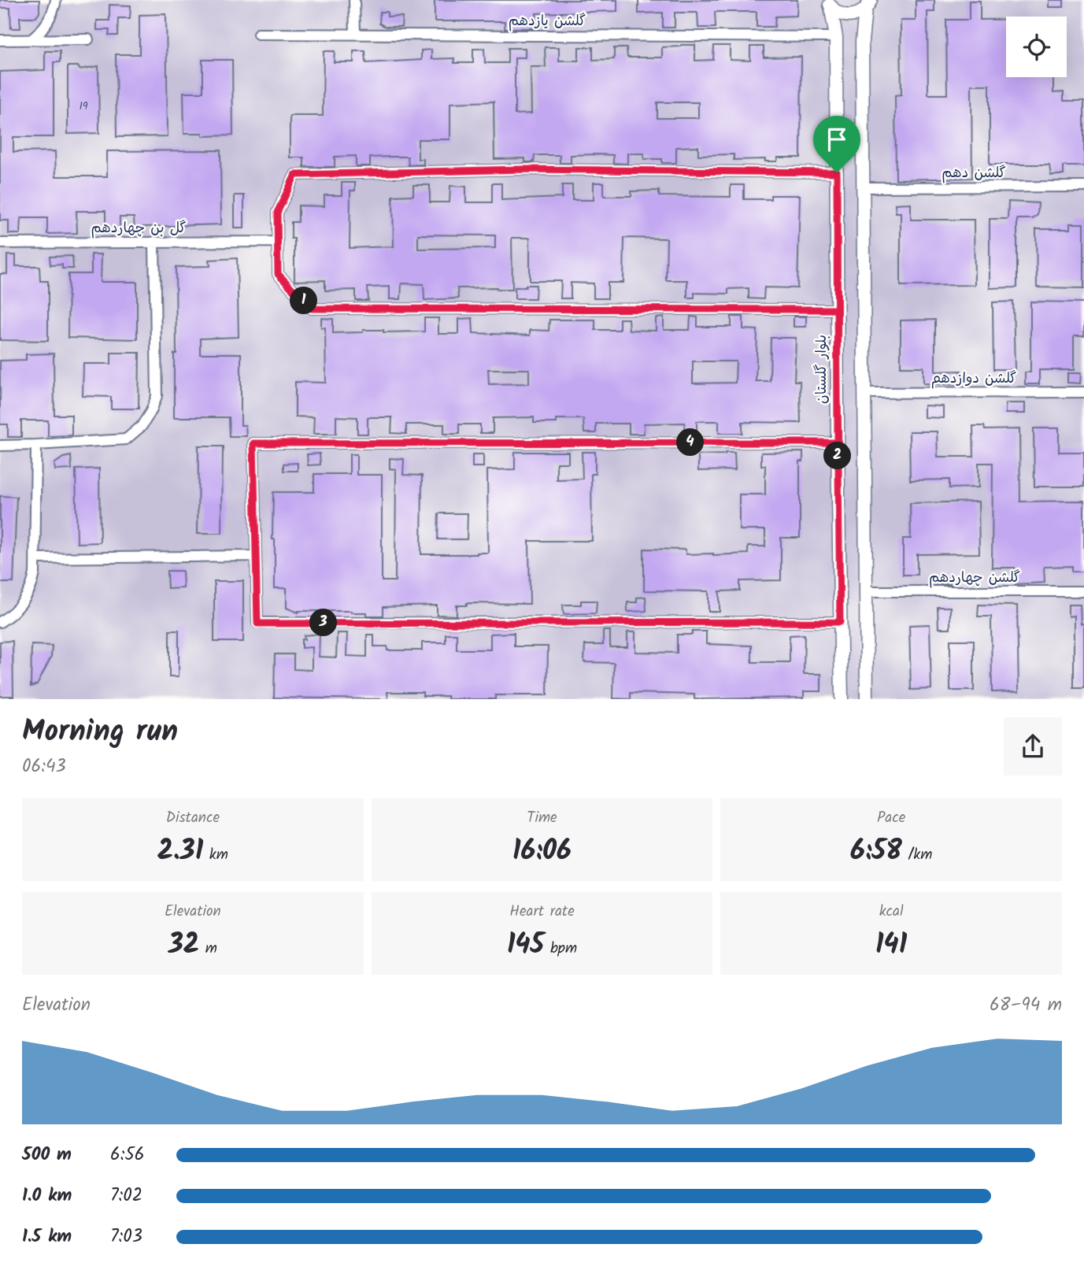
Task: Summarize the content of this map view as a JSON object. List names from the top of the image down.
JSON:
{
  "streets": {
    "street": [
      "گلشن یازدهم",
      "گلشن دهم",
      "گل بن چهاردهم",
      "بلوار گلستان",
      "گلشن دوازدهم",
      "گلشن چهاردهم"
    ]
  },
  "crossings": [
    ["گلشن یازدهم", "بلوار گلستان"]
  ],
  "house_numbers": ["19"],
  "page": {
    "pins": [
      "1",
      "4",
      "2",
      "3"
    ],
    "heading": ["Morning run", "06:43"],
    "stats": [
      ["Distance", "2.31 km"],
      ["Time", "16:06"],
      ["Pace", "6:58 /km"],
      ["Elevation", "32 m"],
      ["Heart rate", "145 bpm"],
      ["kcal", "141"]
    ],
    "chart": ["Elevation", "68–94 m"],
    "list": [
      {
        "name": "500 m",
        "note": "6:56"
      },
      {
        "name": "1.0 km",
        "note": "7:02"
      },
      {
        "name": "1.5 km",
        "note": "7:03"
      }
    ]
  }
}
